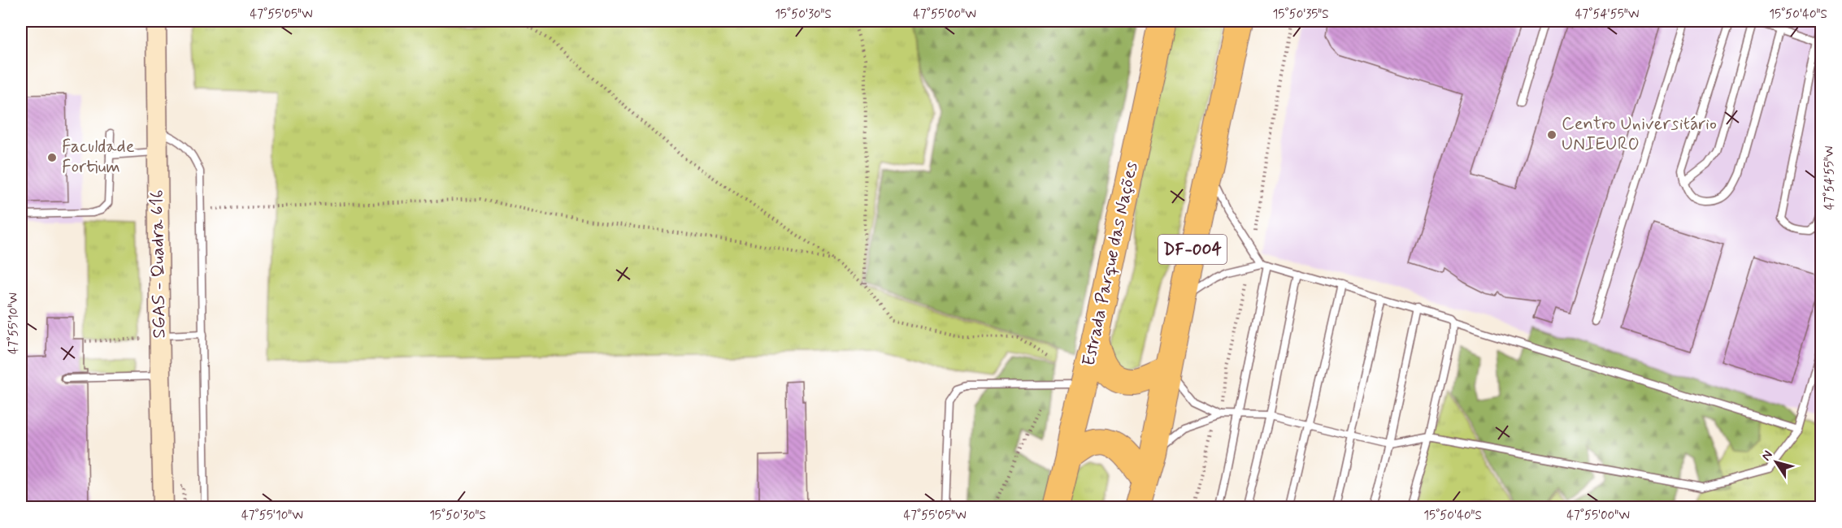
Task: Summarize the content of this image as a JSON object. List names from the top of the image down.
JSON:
{
  "streets": {
    "highway": ["DF-004", "Estrada Parque das Nações"],
    "street": ["SGAS - Quadra 616"]
  },
  "places": ["Centro Universitário UNIEURO", "Faculdade Fortium"],
  "north": "top left",
  "coordinates": [
    "47°55'05\"W",
    "15°50'30\"S",
    "47°55'00\"W",
    "15°50'35\"S",
    "47°54'55\"W",
    "15°50'40\"S",
    "47°55'10\"W"
  ]
}
